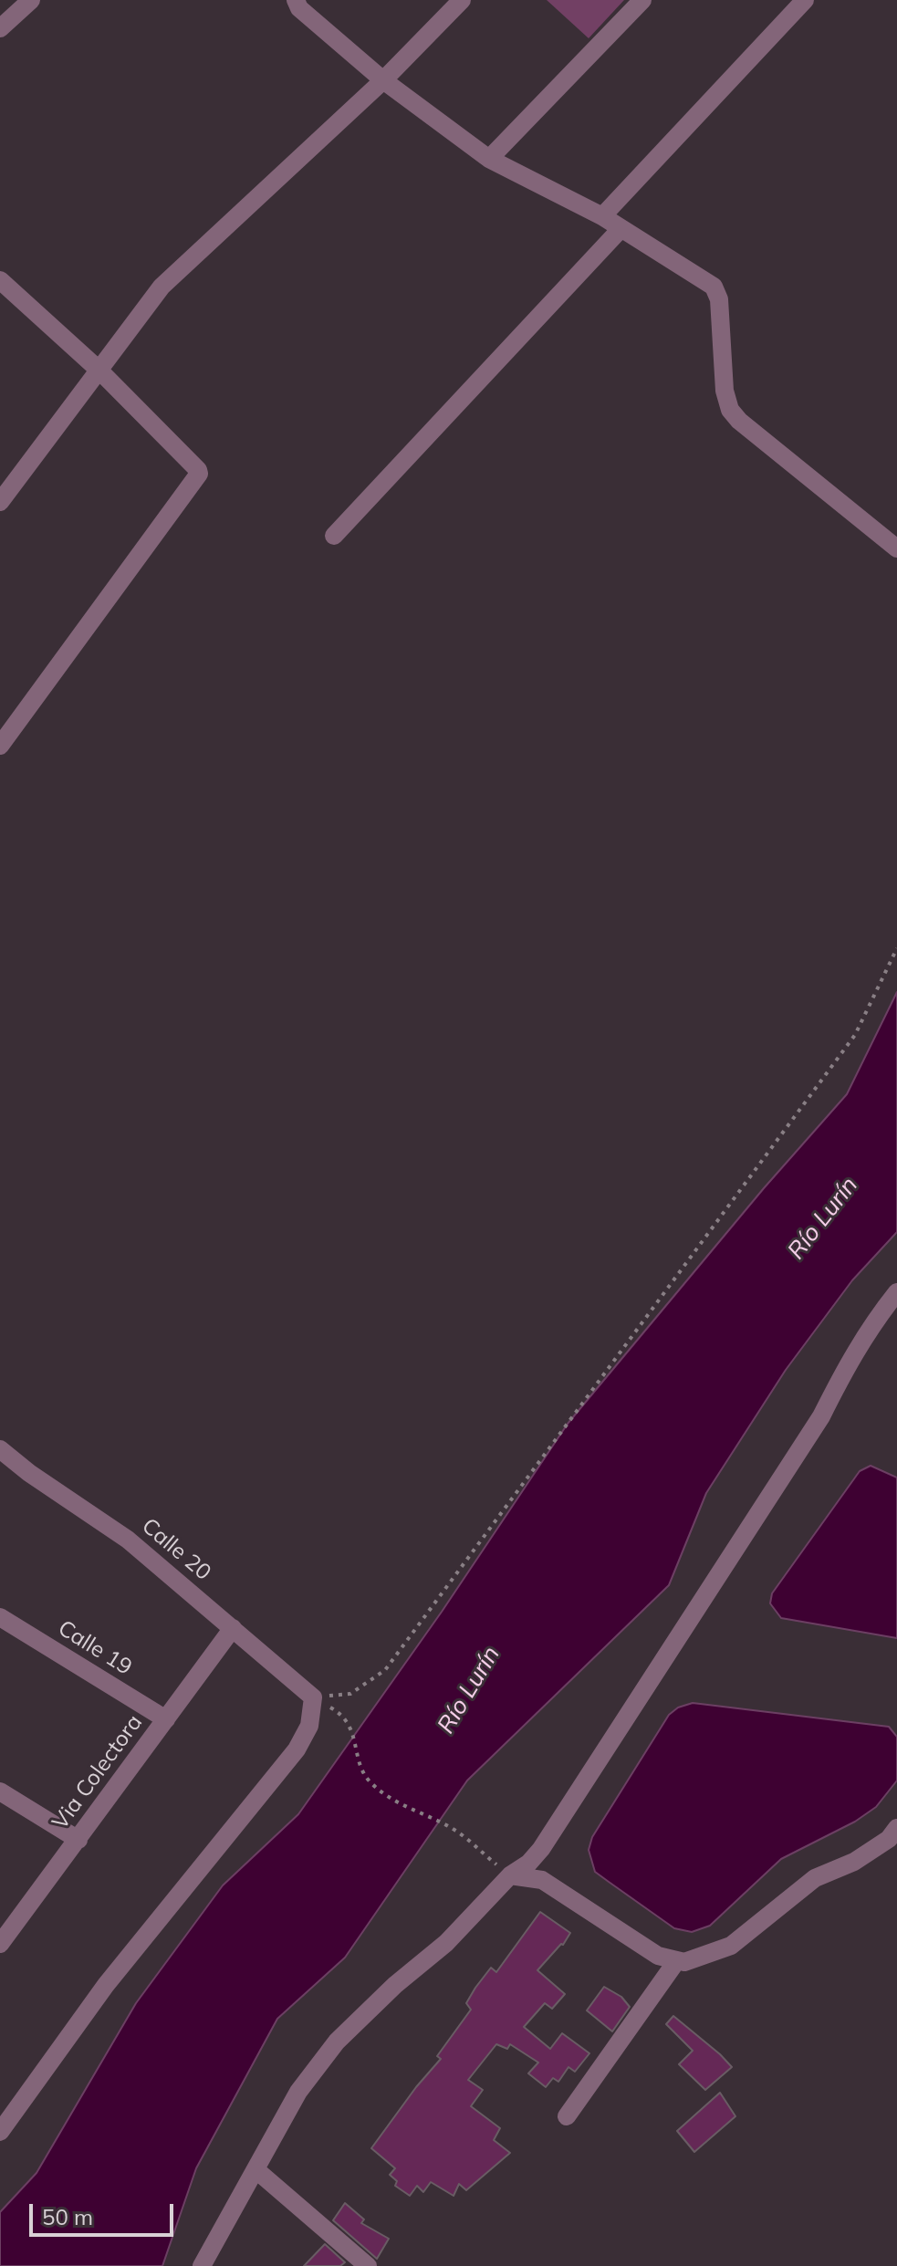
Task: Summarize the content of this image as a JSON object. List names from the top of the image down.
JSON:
{
  "streets": {
    "street": ["Calle 20", "Calle 19", "Via Colectora"]
  },
  "crossings": [
    ["Calle 20", "Via Colectora"],
    ["Calle 19", "Via Colectora"]
  ],
  "water": ["Río Lurín"],
  "scale_bar": "50 m"
}
